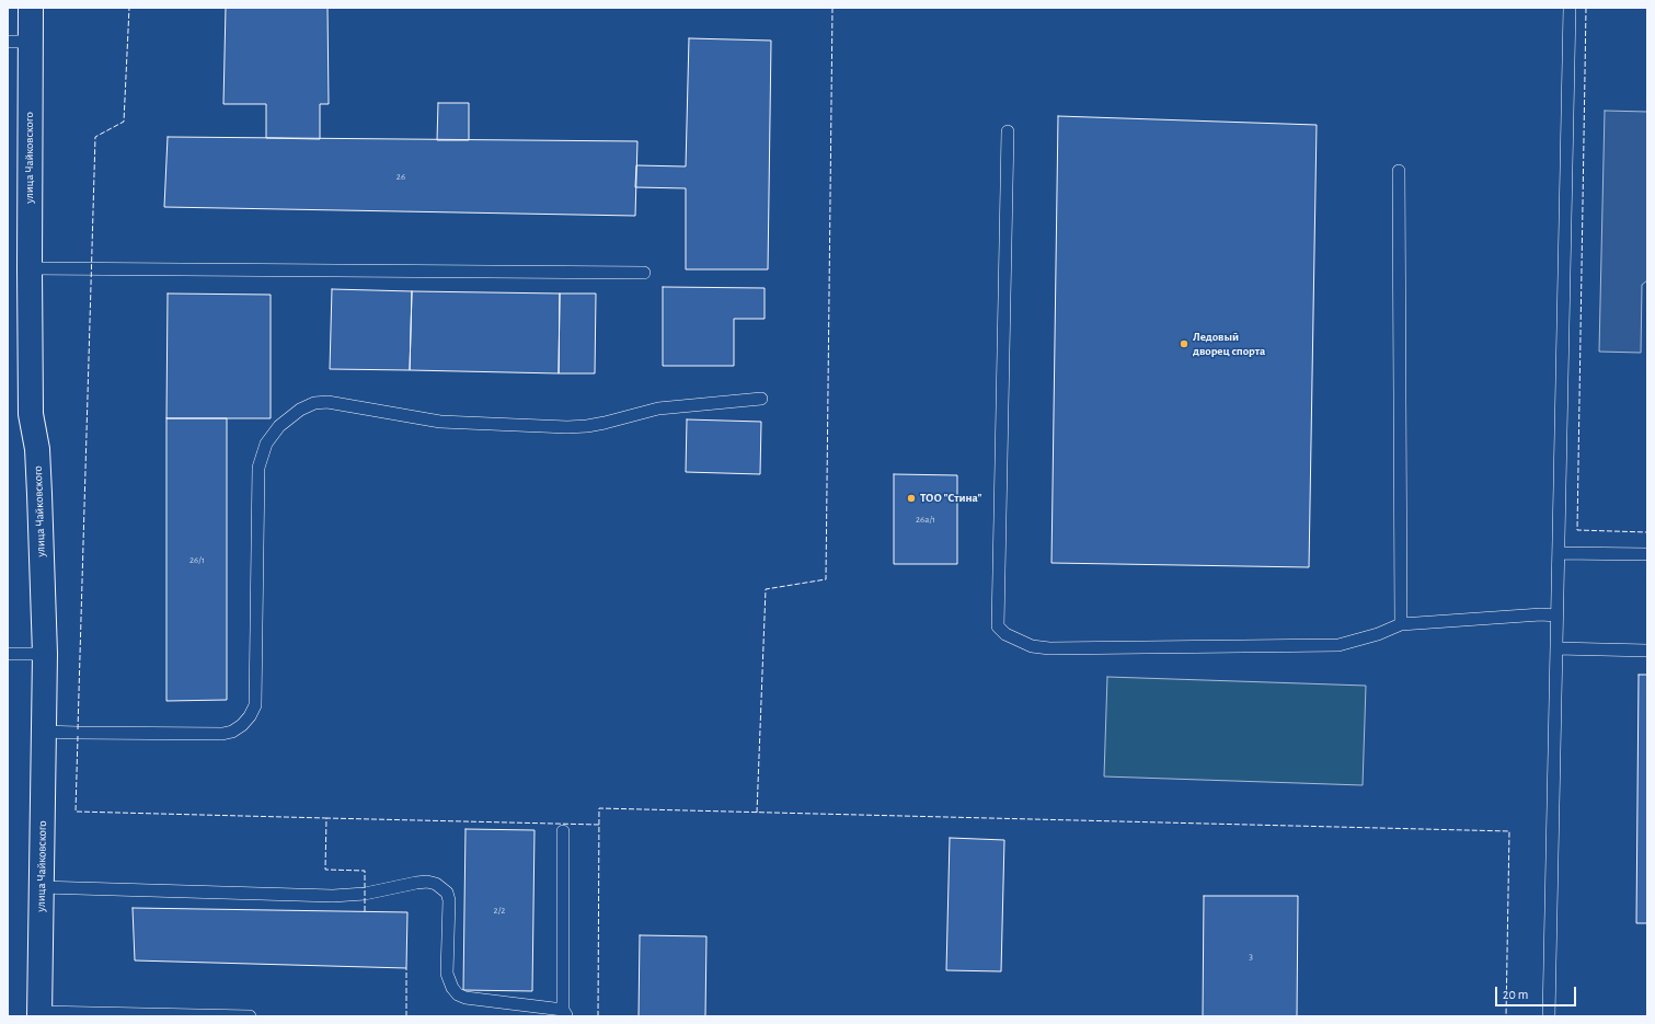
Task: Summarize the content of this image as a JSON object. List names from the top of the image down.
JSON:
{
  "streets": {
    "street": ["улица Чайковского"]
  },
  "places": ["Ледовый дворец спорта", "ТОО \"Стина\""],
  "house_numbers": [
    "26",
    "26а/1",
    "26/1",
    "2/2",
    "3"
  ],
  "scale_bar": "20 m"
}
